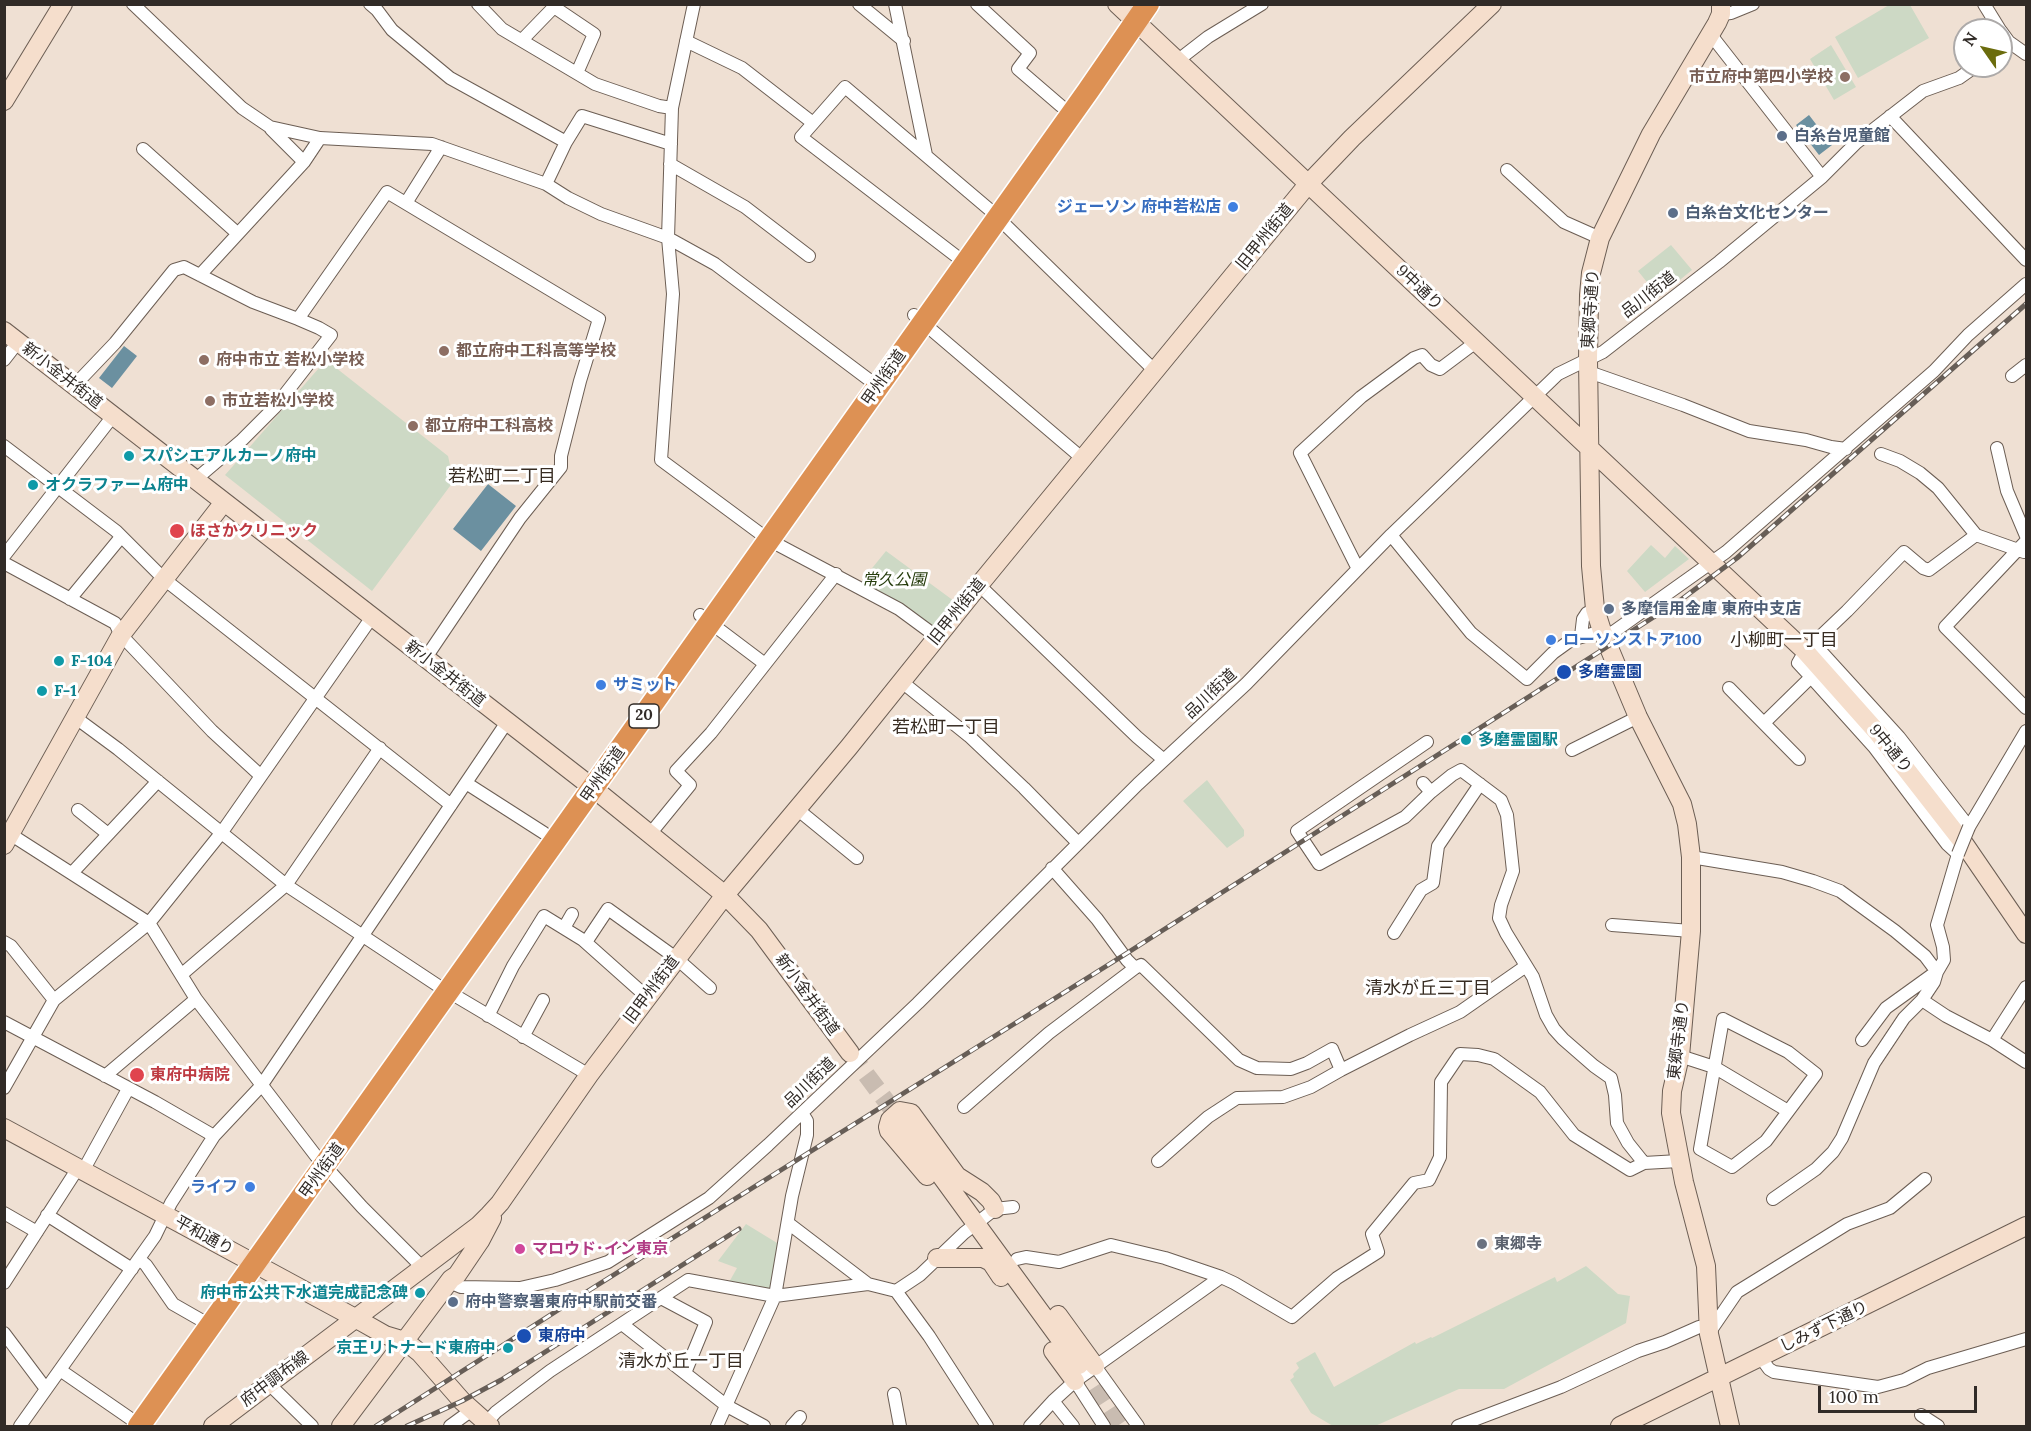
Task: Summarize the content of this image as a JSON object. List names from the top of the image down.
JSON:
{
  "streets": {
    "highway": ["甲州街道", "20"],
    "main road": [
      "旧甲州街道",
      "9中通り",
      "東郷寺通り",
      "新小金井街道",
      "平和通り",
      "しみず下通り",
      "府中調布線"
    ],
    "street": ["品川街道"]
  },
  "crossings": [
    ["旧甲州街道", "9中通り"],
    ["旧甲州街道", "新小金井街道"],
    ["旧甲州街道", "府中調布線"],
    ["9中通り", "品川街道"],
    ["9中通り", "東郷寺通り"],
    ["9中通り", "甲州街道"],
    ["品川街道", "東郷寺通り"],
    ["品川街道", "新小金井街道"],
    ["東郷寺通り", "しみず下通り"],
    ["新小金井街道", "甲州街道"],
    ["甲州街道", "平和通り"],
    ["平和通り", "府中調布線"]
  ],
  "districts": [
    "若松町二丁目",
    "小柳町一丁目",
    "若松町一丁目",
    "清水が丘三丁目",
    "清水が丘一丁目"
  ],
  "parks": ["常久公園"],
  "places": [
    "市立府中第四小学校",
    "白糸台児童館",
    "ジェーソン 府中若松店",
    "白糸台文化センター",
    "都立府中工科高等学校",
    "府中市立 若松小学校",
    "市立若松小学校",
    "都立府中工科高校",
    "スパシエアルカーノ府中",
    "オクラファーム府中",
    "ほさかクリニック",
    "多摩信用金庫 東府中支店",
    "ローソンストア100",
    "F-104",
    "多磨霊園",
    "サミット",
    "F-1",
    "多磨霊園駅",
    "東府中病院",
    "ライフ",
    "東郷寺",
    "マロウド･イン東京",
    "府中市公共下水道完成記念碑",
    "府中警察署東府中駅前交番",
    "東府中",
    "京王リトナード東府中"
  ],
  "scale_bar": "100 m",
  "north": "top left"
}
